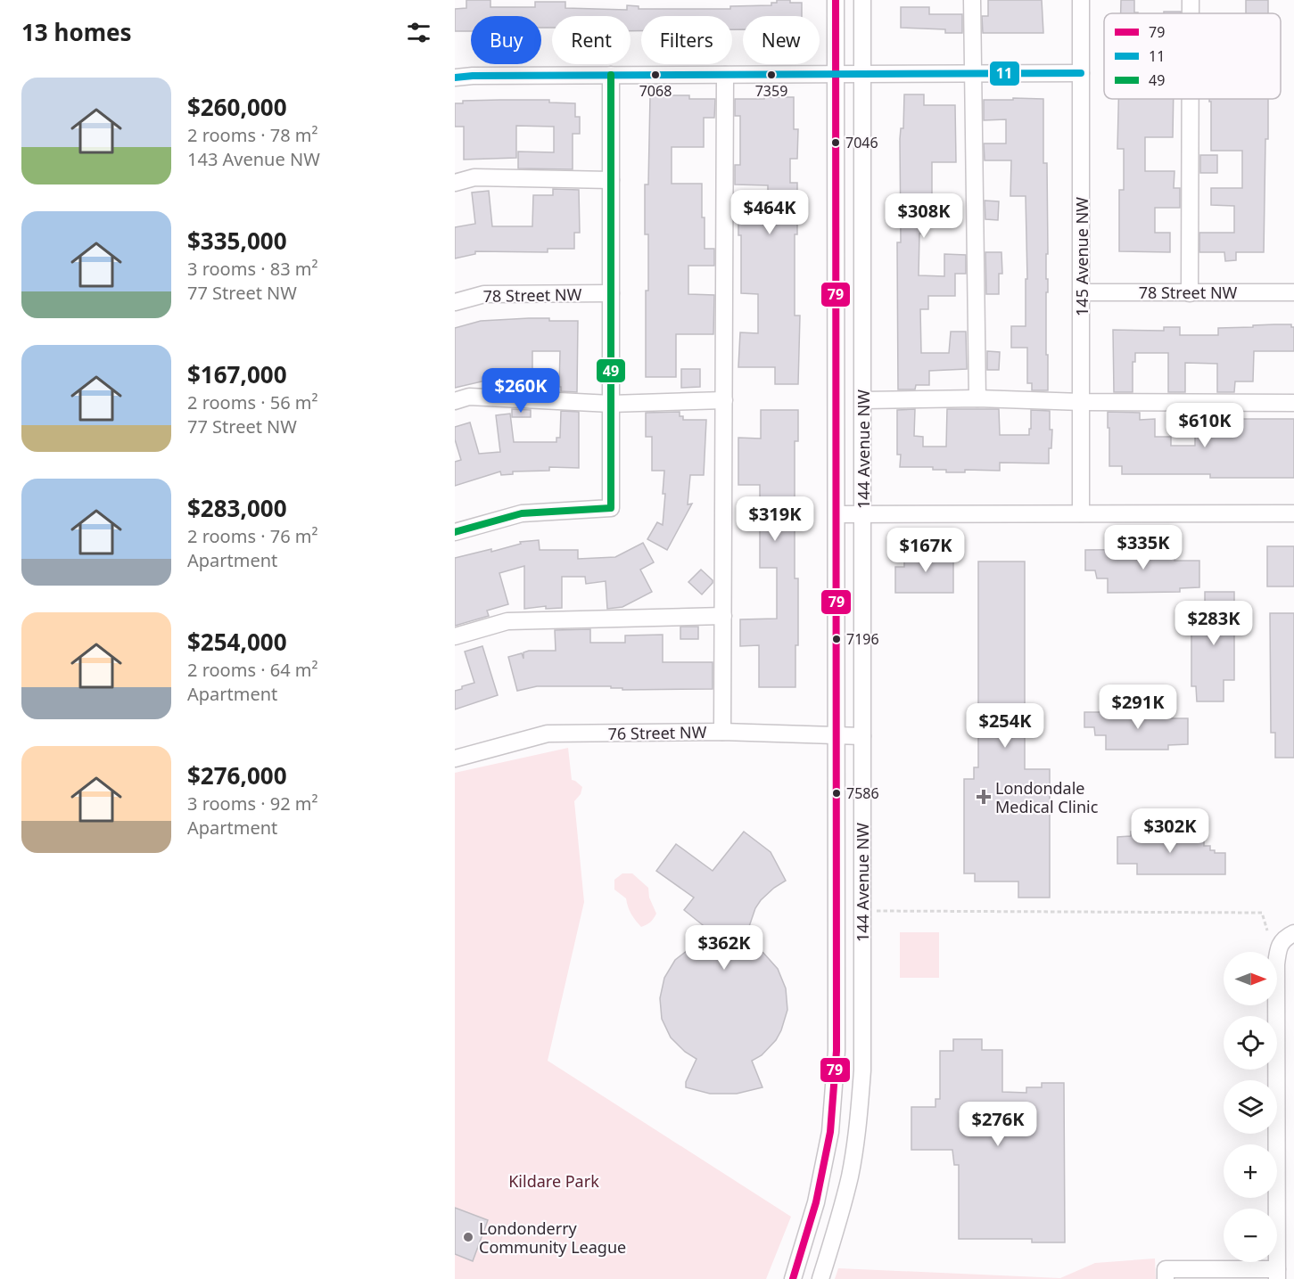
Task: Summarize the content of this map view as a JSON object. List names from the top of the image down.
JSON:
{
  "streets": {
    "street": [
      "145 Avenue NW",
      "78 Street NW",
      "144 Avenue NW",
      "76 Street NW"
    ]
  },
  "crossings": [
    ["145 Avenue NW", "78 Street NW"],
    ["144 Avenue NW", "76 Street NW"]
  ],
  "parks": ["Kildare Park"],
  "places": {
    "other": [
      "7068",
      "7359",
      "7046",
      "7196",
      "7586",
      "Londonderry Community League"
    ],
    "health": ["Londondale Medical Clinic"]
  },
  "lines": ["transit line 79", "transit line 11", "transit line 49"],
  "legend": ["79", "11", "49"],
  "north": "right",
  "page": {
    "heading": "13 homes",
    "chip": [
      "Buy",
      "Rent",
      "Filters",
      "New"
    ],
    "list": [
      {
        "name": "$260,000",
        "note": "2 rooms · 78 m² · 143 Avenue NW"
      },
      {
        "name": "$335,000",
        "note": "3 rooms · 83 m² · 77 Street NW"
      },
      {
        "name": "$167,000",
        "note": "2 rooms · 56 m² · 77 Street NW"
      },
      {
        "name": "$283,000",
        "note": "2 rooms · 76 m² · Apartment"
      },
      {
        "name": "$254,000",
        "note": "2 rooms · 64 m² · Apartment"
      },
      {
        "name": "$276,000",
        "note": "3 rooms · 92 m² · Apartment"
      }
    ],
    "price": [
      "$464K",
      "$308K",
      "$260K",
      "$610K",
      "$319K",
      "$335K",
      "$167K",
      "$283K",
      "$291K",
      "$254K",
      "$302K",
      "$362K",
      "$276K"
    ],
    "map_buttons": ["+", "−"]
  }
}
